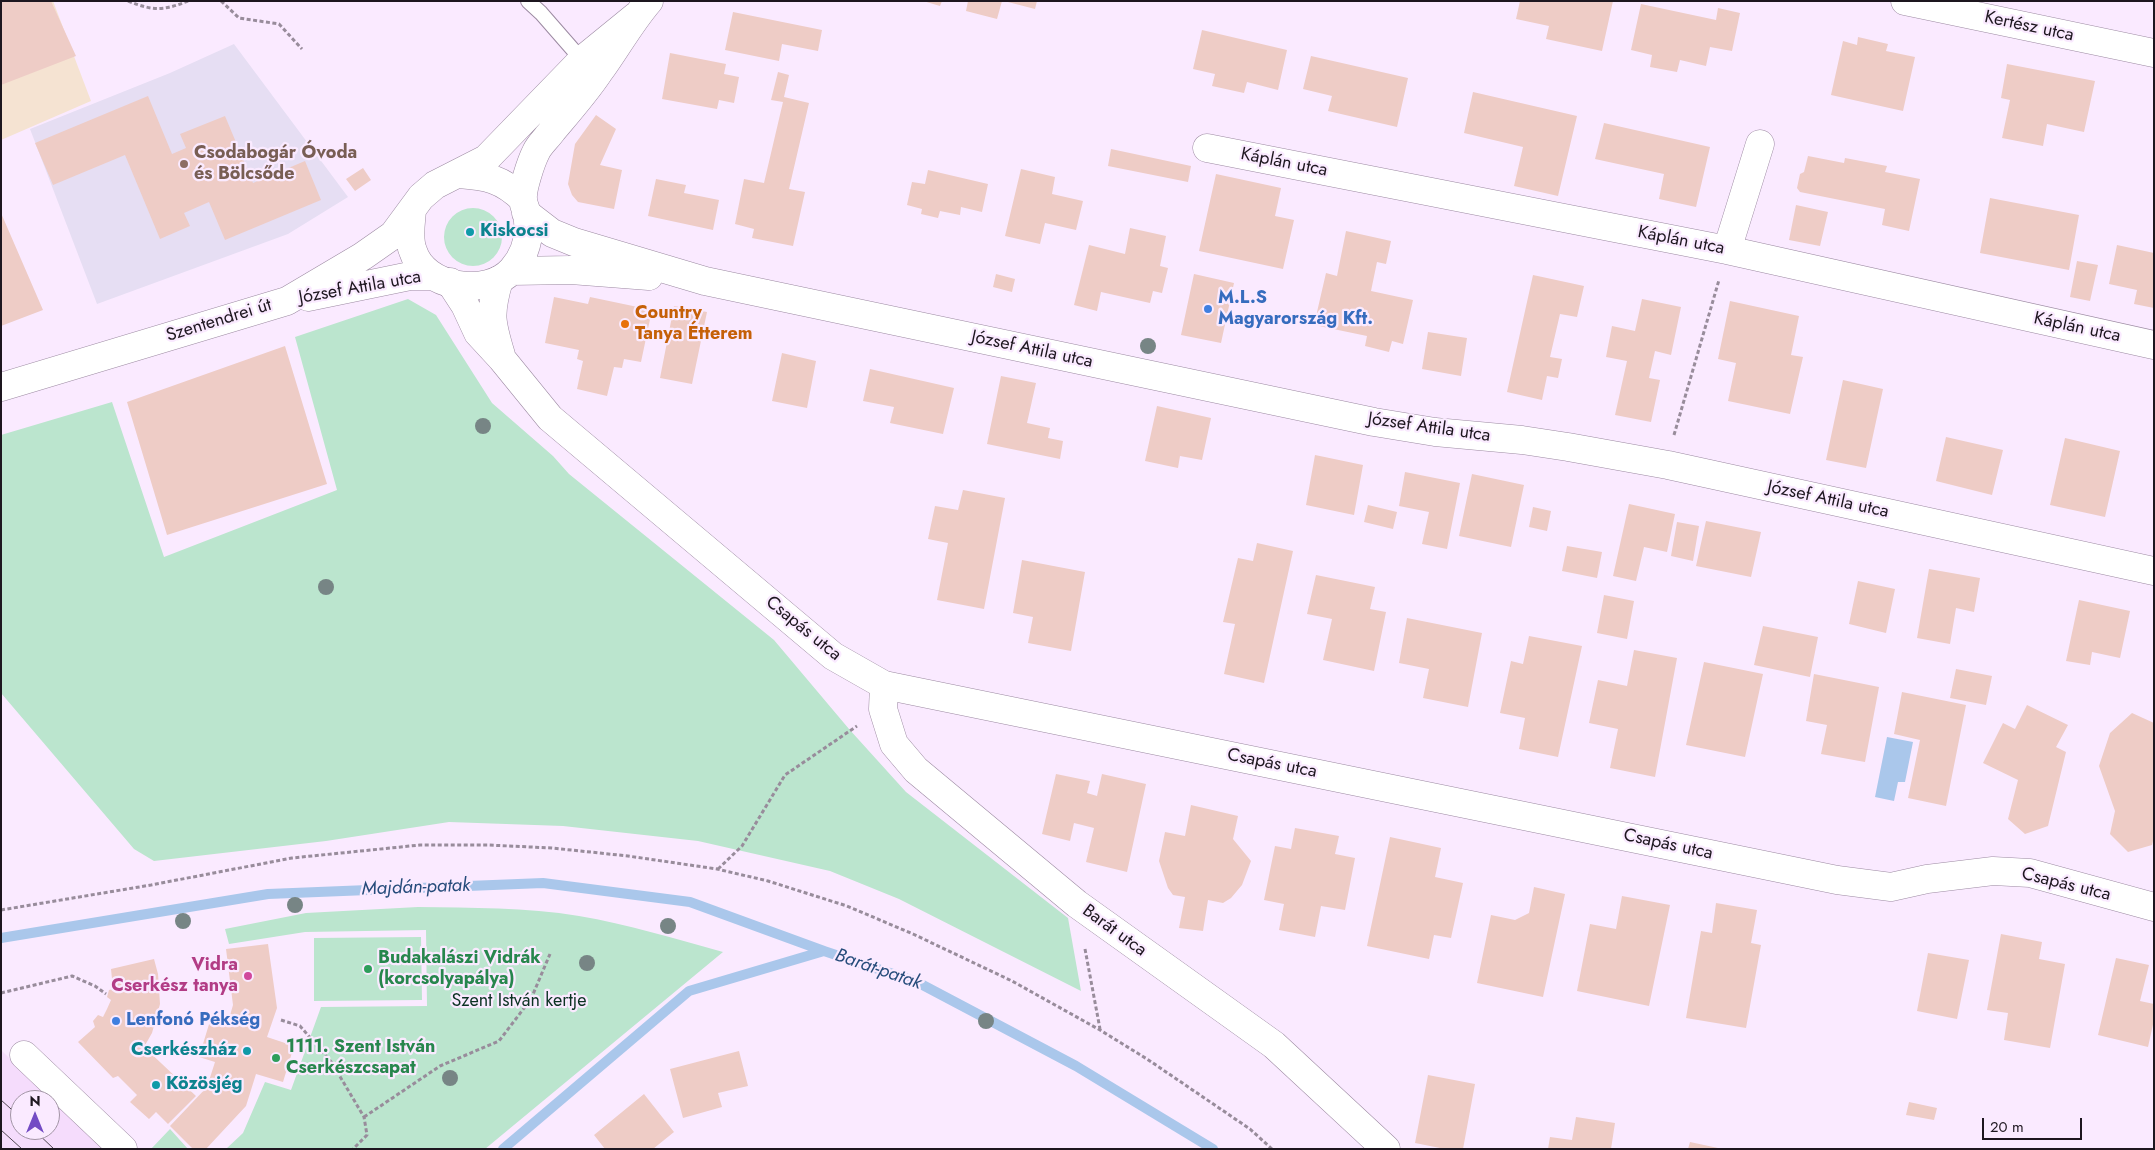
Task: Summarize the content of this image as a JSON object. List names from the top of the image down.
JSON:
{
  "streets": {
    "street": [
      "Kertész utca",
      "Káplán utca",
      "József Attila utca",
      "Szentendrei út",
      "Csapás utca",
      "Barát utca"
    ]
  },
  "crossings": [
    ["József Attila utca", "Szentendrei út"],
    ["József Attila utca", "Csapás utca"],
    ["Szentendrei út", "Csapás utca"],
    ["Csapás utca", "Barát utca"]
  ],
  "water": ["Majdán-patak", "Barát-patak"],
  "parks": ["Szent István kertje"],
  "places": [
    "Csodabogár Óvoda és Bölcsőde",
    "Kiskocsi",
    "M.L.S Magyarország Kft.",
    "Country Tanya Étterem",
    "Budakalászi Vidrák (korcsolyapálya)",
    "Vidra Cserkész tanya",
    "Lenfonó Pékség",
    "Cserkészház",
    "1111. Szent István Cserkészcsapat",
    "Közösjég"
  ],
  "scale_bar": "20 m",
  "north": "top"
}
